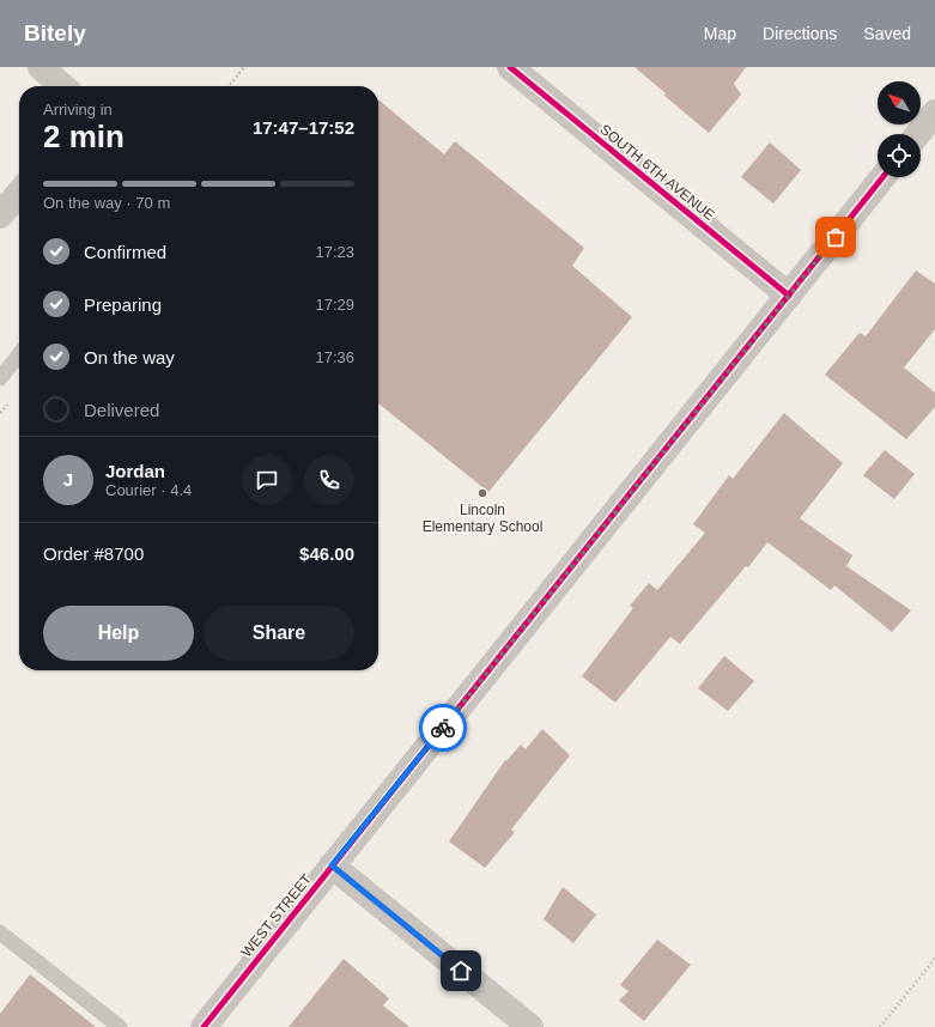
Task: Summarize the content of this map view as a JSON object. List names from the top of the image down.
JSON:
{
  "streets": {
    "street": ["SOUTH 6TH AVENUE", "WEST STREET"]
  },
  "crossings": [
    ["SOUTH 6TH AVENUE", "WEST STREET"]
  ],
  "places": ["Lincoln Elementary School"],
  "north": "top left",
  "page": {
    "header": "Bitely",
    "nav": ["Map", "Directions", "Saved"],
    "heading": ["2 min", "Arriving in", "17:47–17:52"],
    "panel": [
      "Jordan",
      "Courier · 4.4",
      "Order #8700",
      "$46.00"
    ],
    "bar": "On the way · 70 m",
    "list": [
      ["Confirmed", "17:23"],
      ["Preparing", "17:29"],
      ["On the way", "17:36"],
      "Delivered"
    ],
    "round": "J",
    "buttons": ["Help", "Share"]
  }
}
